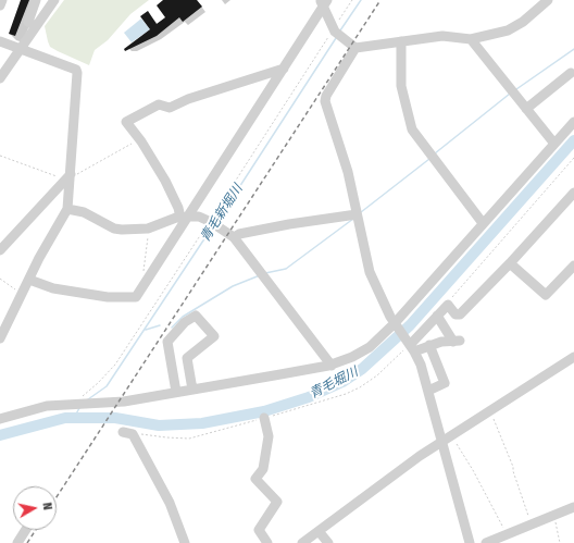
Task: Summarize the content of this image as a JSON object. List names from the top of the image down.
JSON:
{
  "water": ["青毛新堀川", "青毛堀川"],
  "north": "right"
}
